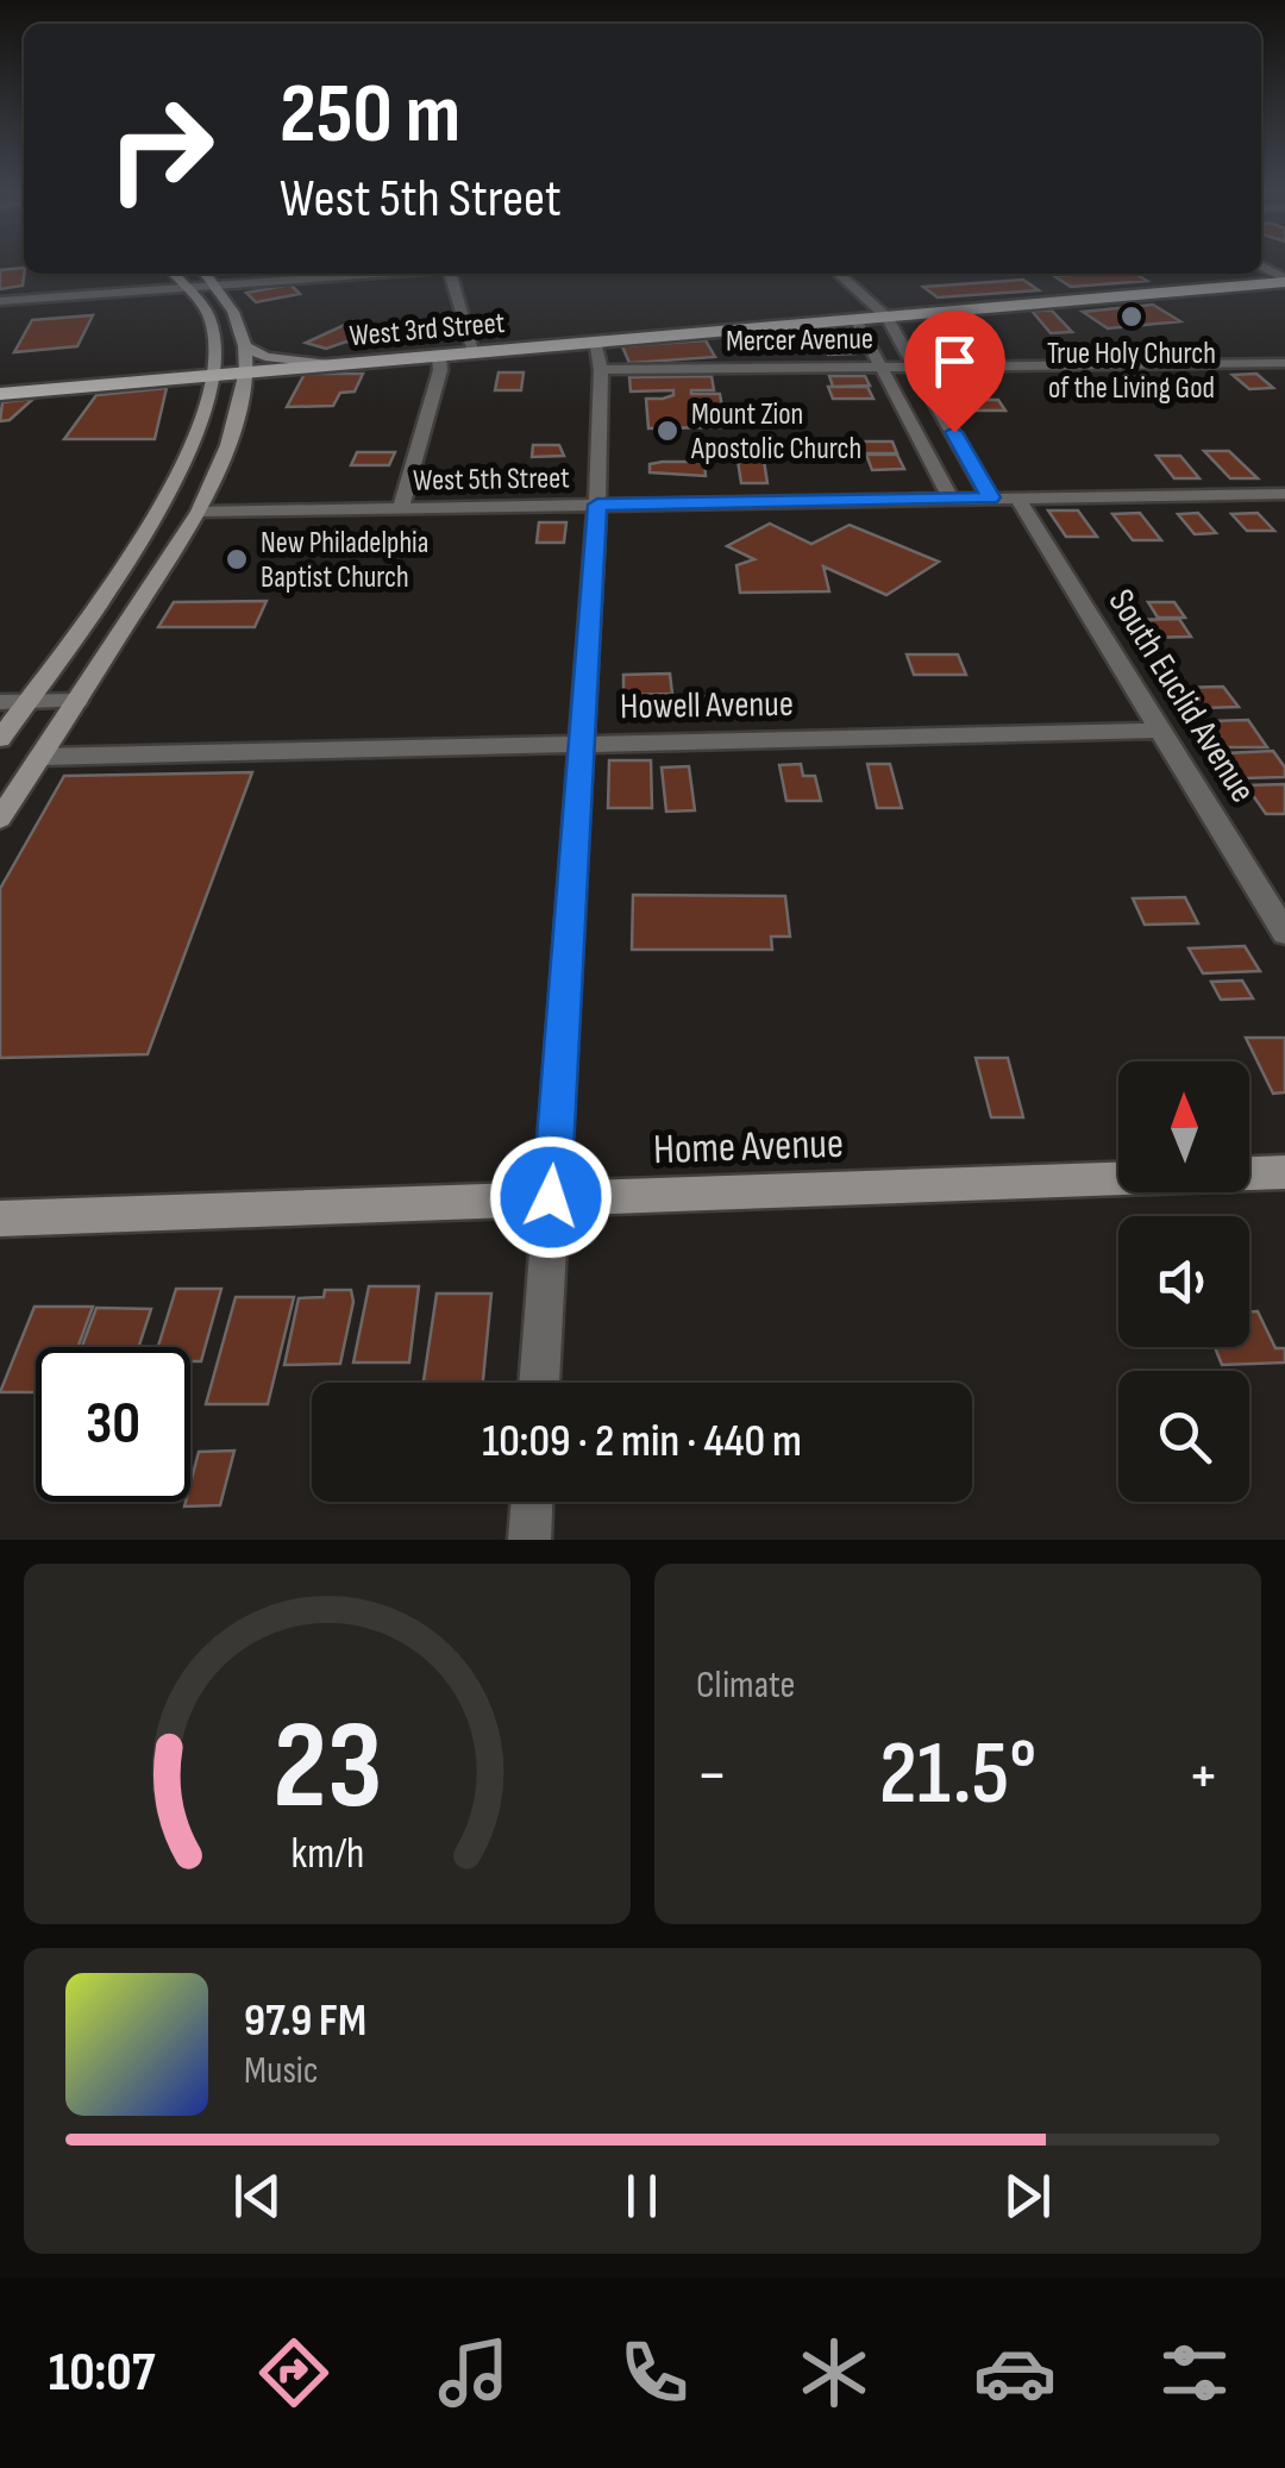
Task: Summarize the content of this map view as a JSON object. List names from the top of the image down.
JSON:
{
  "streets": {
    "main road": ["West 3rd Street", "Home Avenue"],
    "street": [
      "Mercer Avenue",
      "West 5th Street",
      "South Euclid Avenue",
      "Howell Avenue"
    ]
  },
  "crossings": [
    ["West 5th Street", "South Euclid Avenue"],
    ["South Euclid Avenue", "Howell Avenue"]
  ],
  "places": ["True Holy Church of the Living God", "Mount Zion Apostolic Church", "New Philadelphia Baptist Church"],
  "north": "top",
  "page": {
    "turn": ["250 m", "West 5th Street"],
    "limit": "30",
    "trip": "10:09 · 2 min · 440 m",
    "tile": "Climate",
    "heat": ["−", "21.5°", "+"],
    "song": ["97.9 FM", "Music"],
    "tabs": "10:07",
    "gauge": ["23", "km/h"]
  }
}
